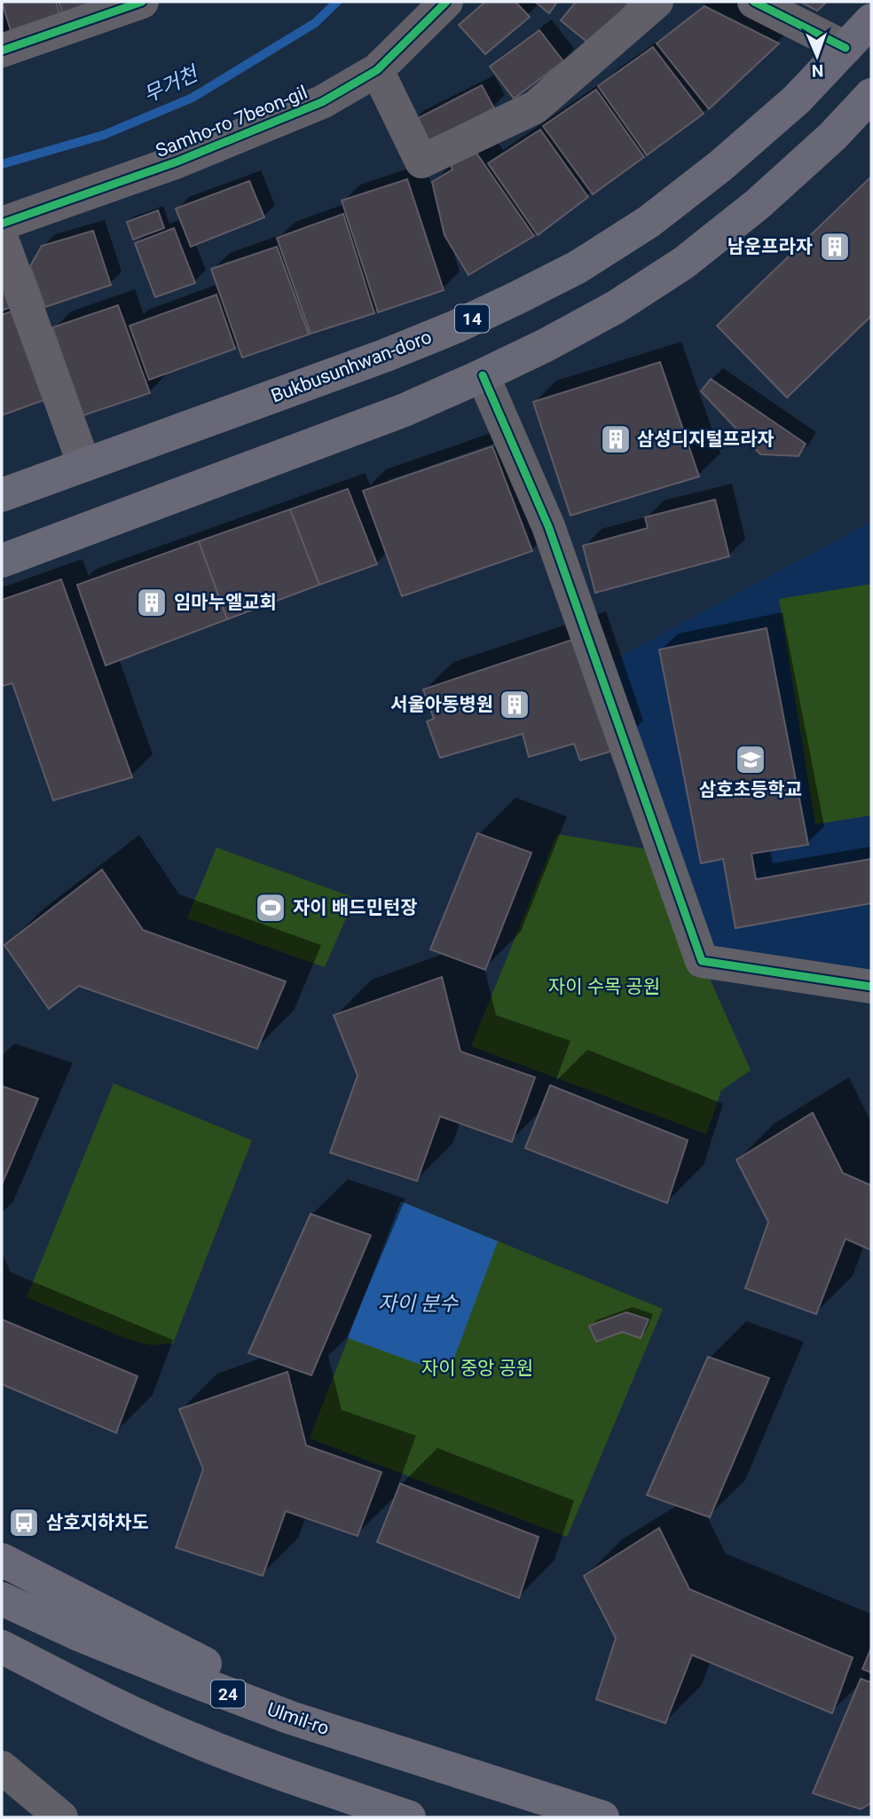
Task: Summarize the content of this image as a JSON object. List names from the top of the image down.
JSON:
{
  "streets": {
    "main road": [
      "14",
      "Bukbusunhwan-doro",
      "24",
      "Ulmil-ro"
    ],
    "street": ["Samho-ro 7beon-gil"]
  },
  "water": ["무거천", "자이 분수"],
  "parks": ["자이 수목 공원", "자이 중앙 공원"],
  "places": {
    "building": [
      "남운프라자",
      "삼성디지털프라자",
      "임마누엘교회",
      "서울아동병원"
    ],
    "school or university": ["삼호초등학교"],
    "sports": ["자이 배드민턴장"],
    "bus stop": ["삼호지하차도"]
  },
  "north": "bottom"
}
